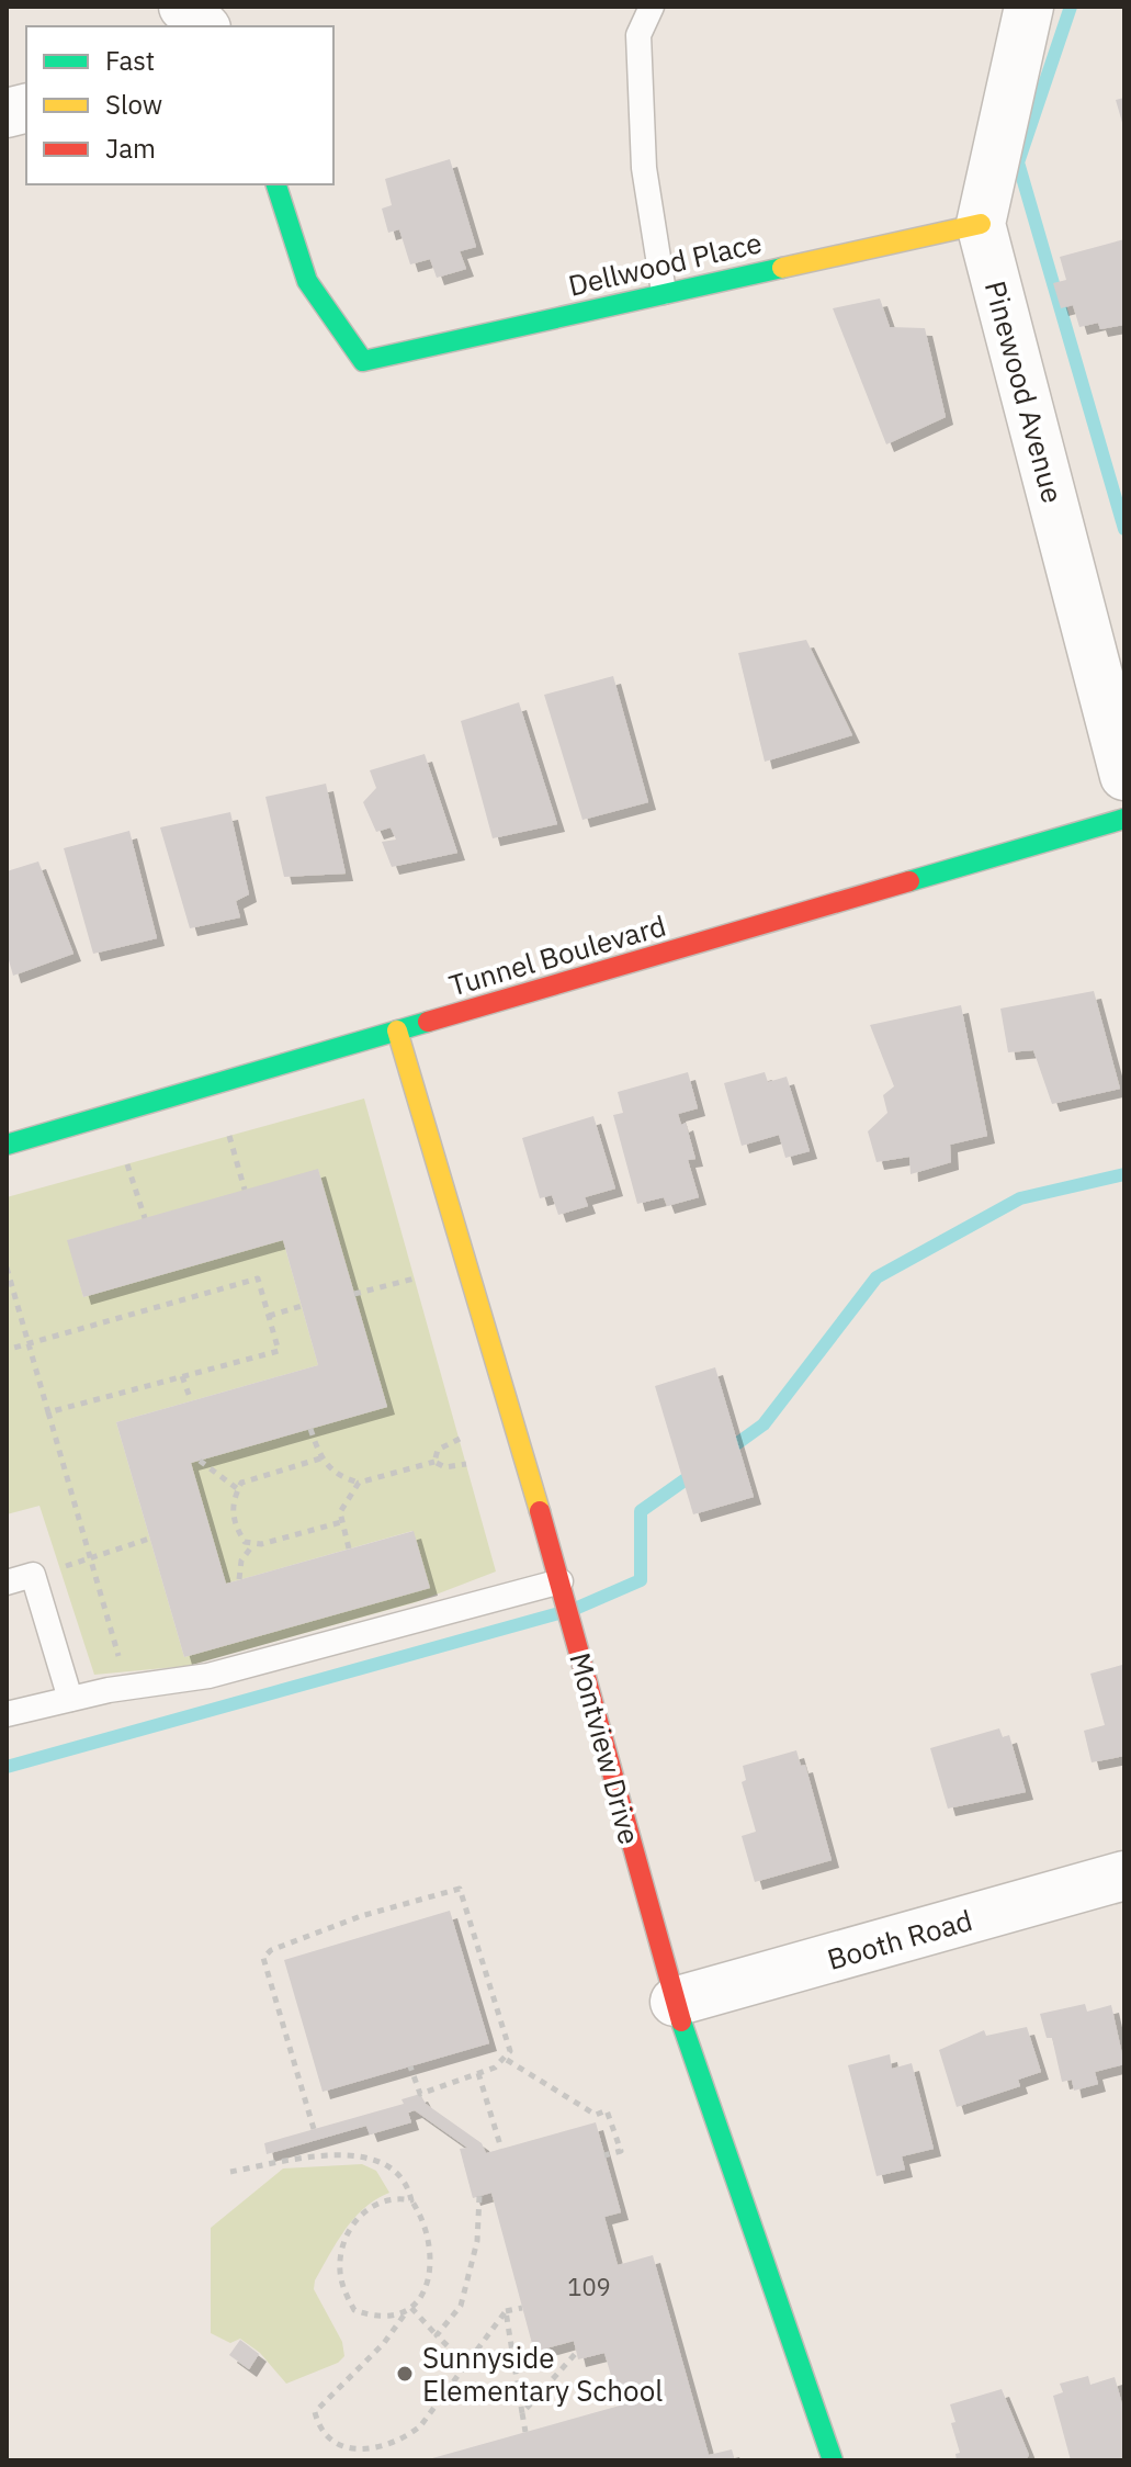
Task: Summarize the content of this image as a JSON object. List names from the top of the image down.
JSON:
{
  "streets": {
    "street": [
      "Dellwood Place",
      "Pinewood Avenue",
      "Tunnel Boulevard",
      "Montview Drive",
      "Booth Road"
    ]
  },
  "crossings": [
    ["Dellwood Place", "Pinewood Avenue"],
    ["Tunnel Boulevard", "Montview Drive"],
    ["Montview Drive", "Booth Road"]
  ],
  "places": ["Sunnyside Elementary School"],
  "house_numbers": ["109"],
  "legend": ["Fast", "Slow", "Jam"]
}
